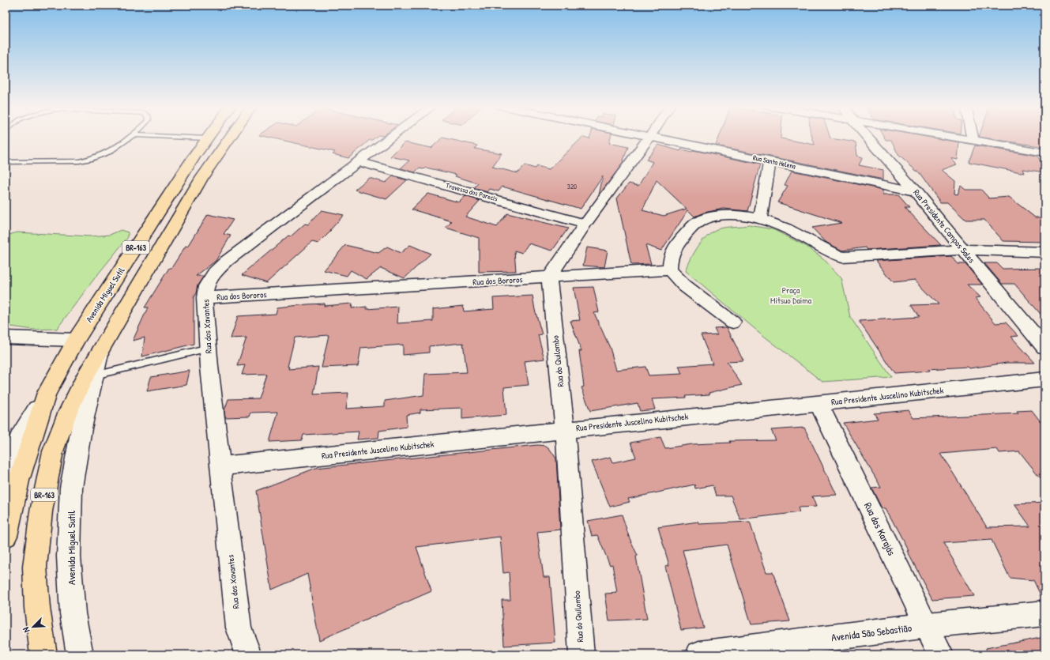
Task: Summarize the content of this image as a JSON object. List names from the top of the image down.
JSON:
{
  "streets": {
    "highway": ["BR-163", "Avenida Miguel Sutil"],
    "main road": ["Avenida São Sebastião"],
    "street": [
      "Rua Santa Helena",
      "Travessa dos Parecis",
      "Rua Presidente Campos Sales",
      "Rua dos Bororos",
      "Rua dos Xavantes",
      "Rua do Quilombo",
      "Rua Presidente Juscelino Kubitschek",
      "Rua dos Karajás"
    ]
  },
  "crossings": [
    ["Rua Santa Helena", "Rua Presidente Campos Sales"],
    ["Travessa dos Parecis", "Rua dos Xavantes"],
    ["Rua dos Bororos", "Rua dos Xavantes"],
    ["Rua dos Bororos", "Rua do Quilombo"],
    ["Rua dos Xavantes", "Rua Presidente Juscelino Kubitschek"],
    ["Rua do Quilombo", "Rua Presidente Juscelino Kubitschek"],
    ["Rua Presidente Juscelino Kubitschek", "Rua dos Karajás"],
    ["Rua dos Karajás", "Avenida São Sebastião"]
  ],
  "parks": ["Praça Mitsuo Daima"],
  "house_numbers": ["320"],
  "north": "bottom left"
}
